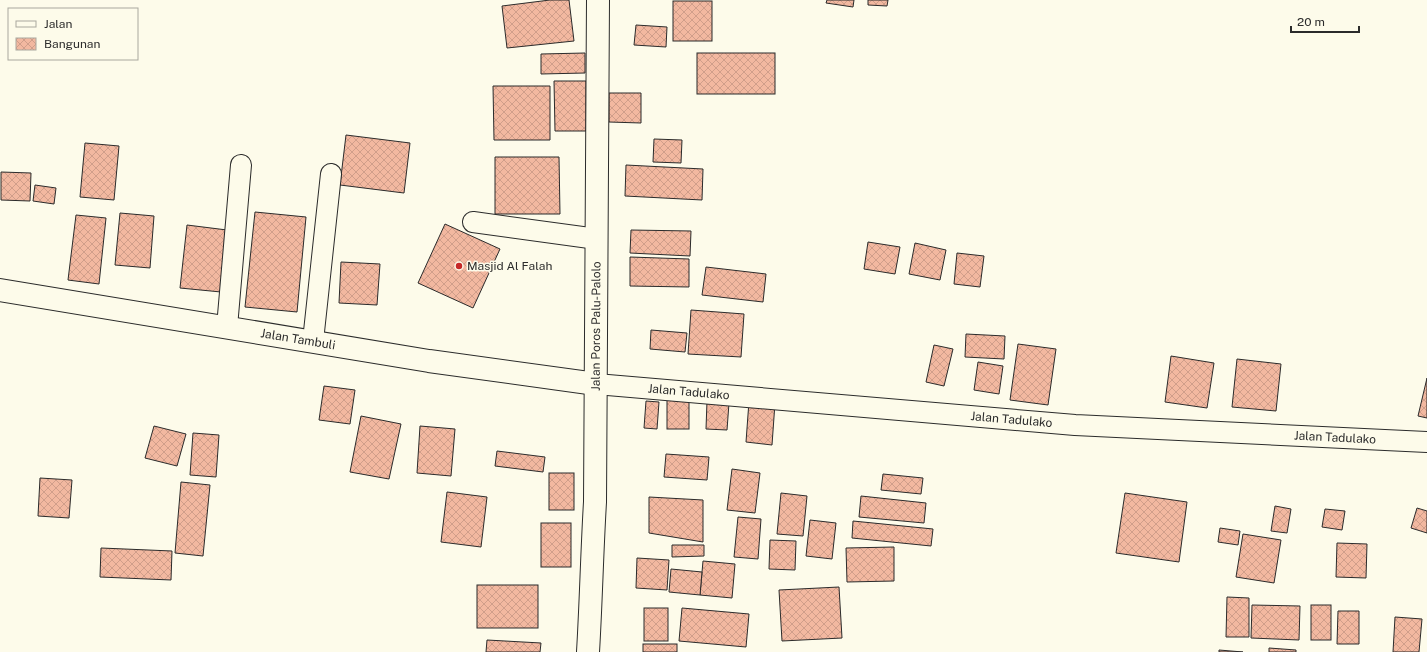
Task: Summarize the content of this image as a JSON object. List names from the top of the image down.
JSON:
{
  "streets": {
    "main road": ["Jalan Poros Palu-Palolo", "Jalan Tambuli"],
    "street": ["Jalan Tadulako"]
  },
  "crossings": [
    ["Jalan Poros Palu-Palolo", "Jalan Tambuli"],
    ["Jalan Poros Palu-Palolo", "Jalan Tadulako"],
    ["Jalan Tambuli", "Jalan Tadulako"]
  ],
  "places": ["Masjid Al Falah"],
  "legend": ["Jalan", "Bangunan"],
  "scale_bar": "20 m"
}
